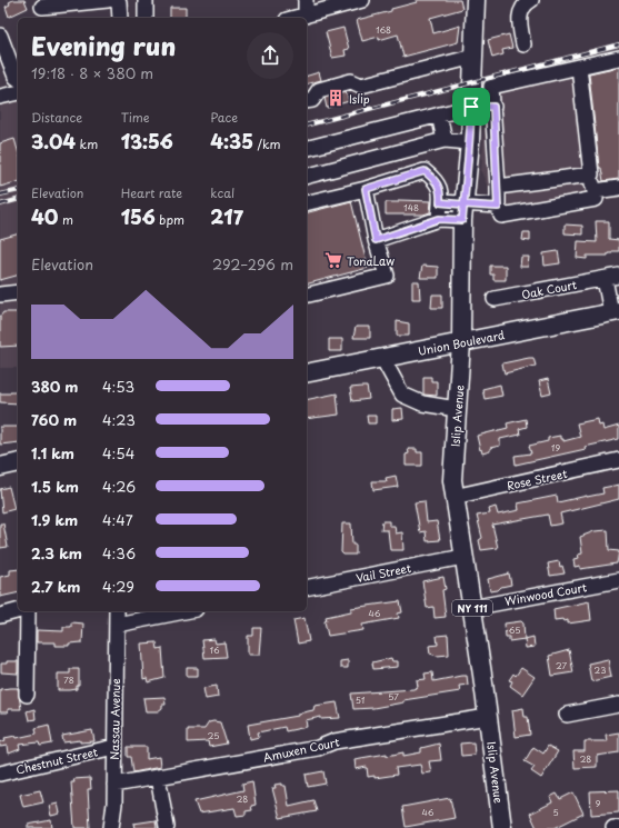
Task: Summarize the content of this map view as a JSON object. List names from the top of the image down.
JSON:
{
  "streets": {
    "main road": ["Union Boulevard", "Islip Avenue", "NY 111"],
    "street": [
      "Oak Court",
      "Rose Street",
      "Vail Street",
      "Winwood Court",
      "Nassau Avenue",
      "Amuxen Court",
      "Chestnut Street"
    ]
  },
  "crossings": [
    ["Union Boulevard", "Islip Avenue"],
    ["Islip Avenue", "Rose Street"],
    ["Islip Avenue", "Vail Street"],
    ["Islip Avenue", "Winwood Court"],
    ["Islip Avenue", "Amuxen Court"],
    ["Nassau Avenue", "Amuxen Court"],
    ["Nassau Avenue", "Chestnut Street"]
  ],
  "places": {
    "building": ["Islip"],
    "supermarket": ["TonaLaw"]
  },
  "house_numbers": [
    "168",
    "148",
    "19",
    "46",
    "65",
    "16",
    "27",
    "23",
    "78",
    "57",
    "51",
    "25",
    "28",
    "28",
    "9",
    "46",
    "5"
  ],
  "page": {
    "heading": ["Evening run", "19:18 · 8 × 380 m"],
    "stats": [
      ["Distance", "3.04 km"],
      ["Time", "13:56"],
      ["Pace", "4:35 /km"],
      ["Elevation", "40 m"],
      ["Heart rate", "156 bpm"],
      ["kcal", "217"]
    ],
    "chart": ["Elevation", "292–296 m"],
    "list": [
      {
        "name": "380 m",
        "note": "4:53"
      },
      {
        "name": "760 m",
        "note": "4:23"
      },
      {
        "name": "1.1 km",
        "note": "4:54"
      },
      {
        "name": "1.5 km",
        "note": "4:26"
      },
      {
        "name": "1.9 km",
        "note": "4:47"
      },
      {
        "name": "2.3 km",
        "note": "4:36"
      },
      {
        "name": "2.7 km",
        "note": "4:29"
      }
    ]
  }
}
